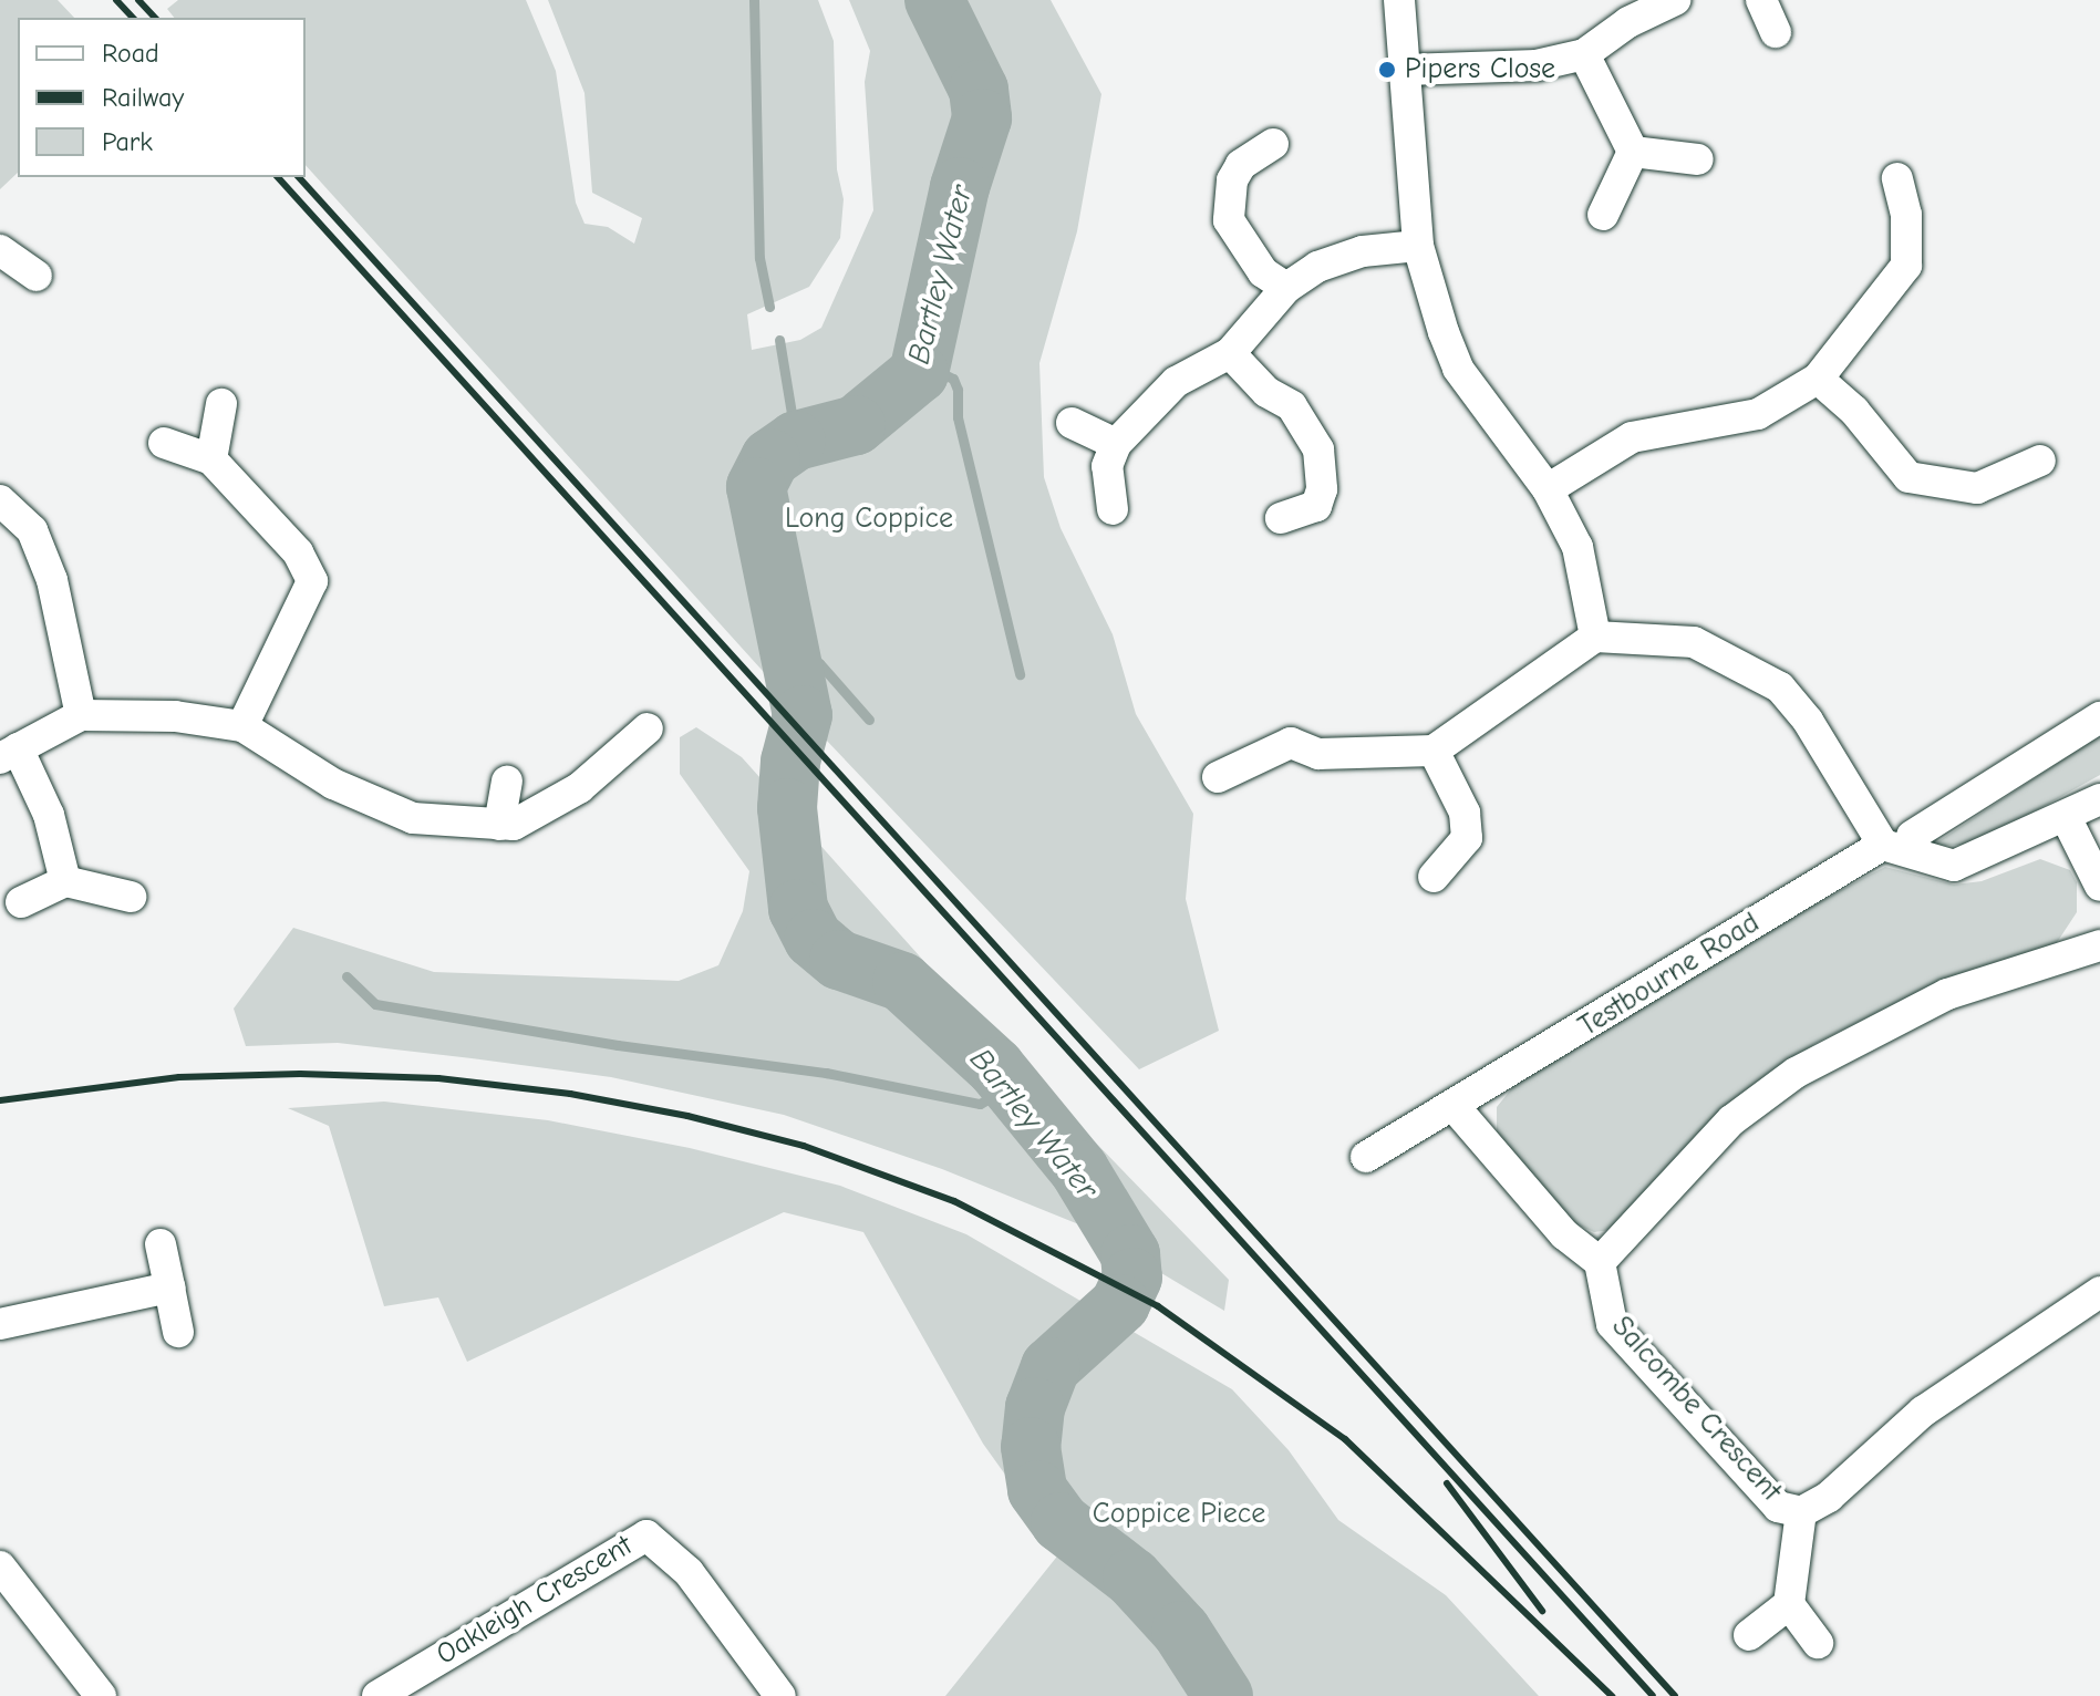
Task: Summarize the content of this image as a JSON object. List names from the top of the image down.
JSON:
{
  "streets": {
    "street": ["Testbourne Road", "Salcombe Crescent", "Oakleigh Crescent"]
  },
  "water": ["Bartley Water"],
  "parks": ["Long Coppice", "Coppice Piece"],
  "places": ["Pipers Close"],
  "legend": ["Road", "Railway", "Park"]
}
